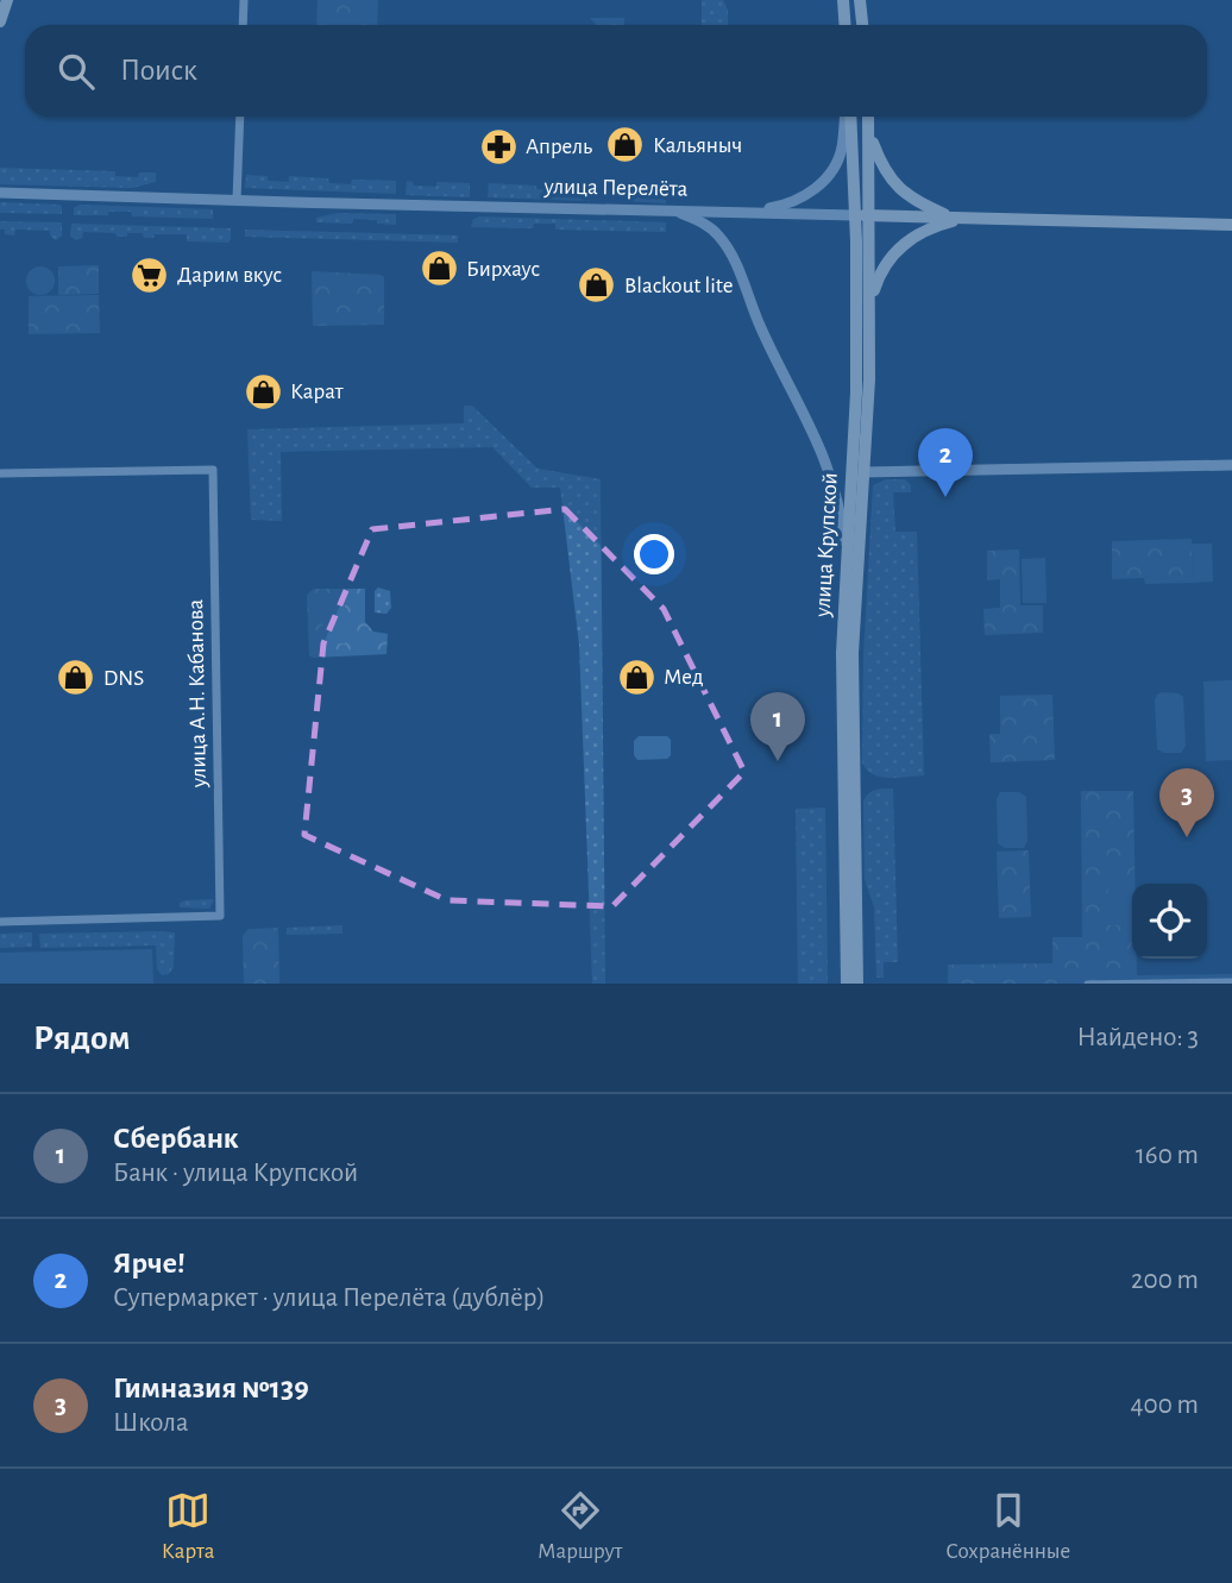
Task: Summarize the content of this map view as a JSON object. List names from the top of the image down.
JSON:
{
  "streets": {
    "main road": ["улица Перелёта", "улица Крупской"],
    "street": ["улица А.Н. Кабанова"]
  },
  "crossings": [
    ["улица Перелёта", "улица Крупской"]
  ],
  "places": {
    "shop": [
      "Кальяныч",
      "Бирхаус",
      "Blackout lite",
      "Карат",
      "Мед",
      "DNS"
    ],
    "pharmacy": ["Апрель"],
    "supermarket": ["Дарим вкус"]
  },
  "page": {
    "search": "Поиск",
    "pins": ["2", "1", "3"],
    "heading": ["Рядом", "Найдено: 3"],
    "list": [
      {
        "mark": "1",
        "name": "Сбербанк",
        "note": "Банк · улица Крупской",
        "value": "160 m"
      },
      {
        "mark": "2",
        "name": "Ярче!",
        "note": "Супермаркет · улица Перелёта (дублёр)",
        "value": "200 m"
      },
      {
        "mark": "3",
        "name": "Гимназия №139",
        "note": "Школа",
        "value": "400 m"
      }
    ],
    "nav": ["Карта", "Маршрут", "Сохранённые"]
  }
}
